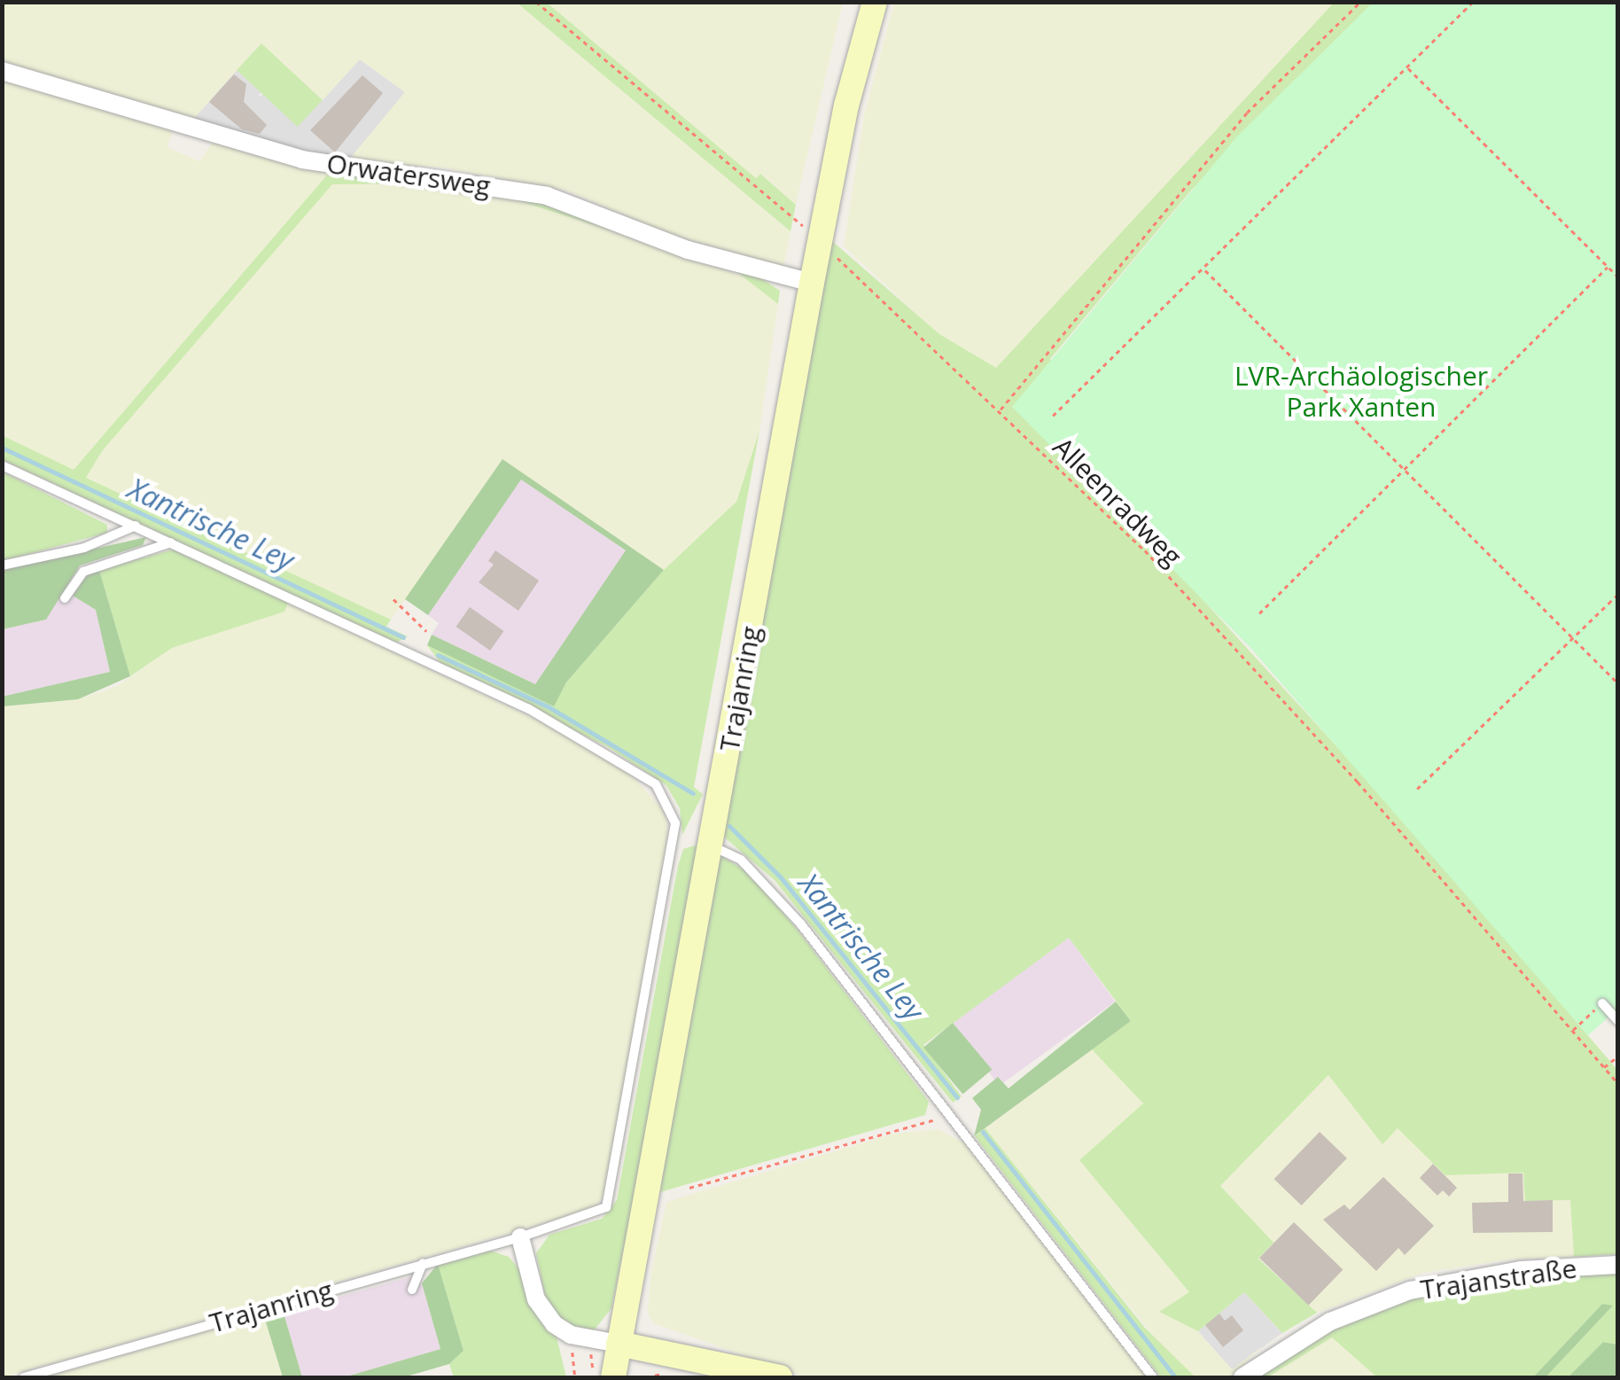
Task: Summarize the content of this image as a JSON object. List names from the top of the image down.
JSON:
{
  "streets": {
    "main road": ["Trajanring"],
    "street": ["Orwatersweg", "Trajanstraße"],
    "path": ["Alleenradweg"]
  },
  "crossings": [
    ["Orwatersweg", "Trajanring"],
    ["Alleenradweg", "Trajanring"]
  ],
  "water": ["Xantrische Ley"],
  "parks": ["LVR-Archäologischer Park Xanten"]
}
